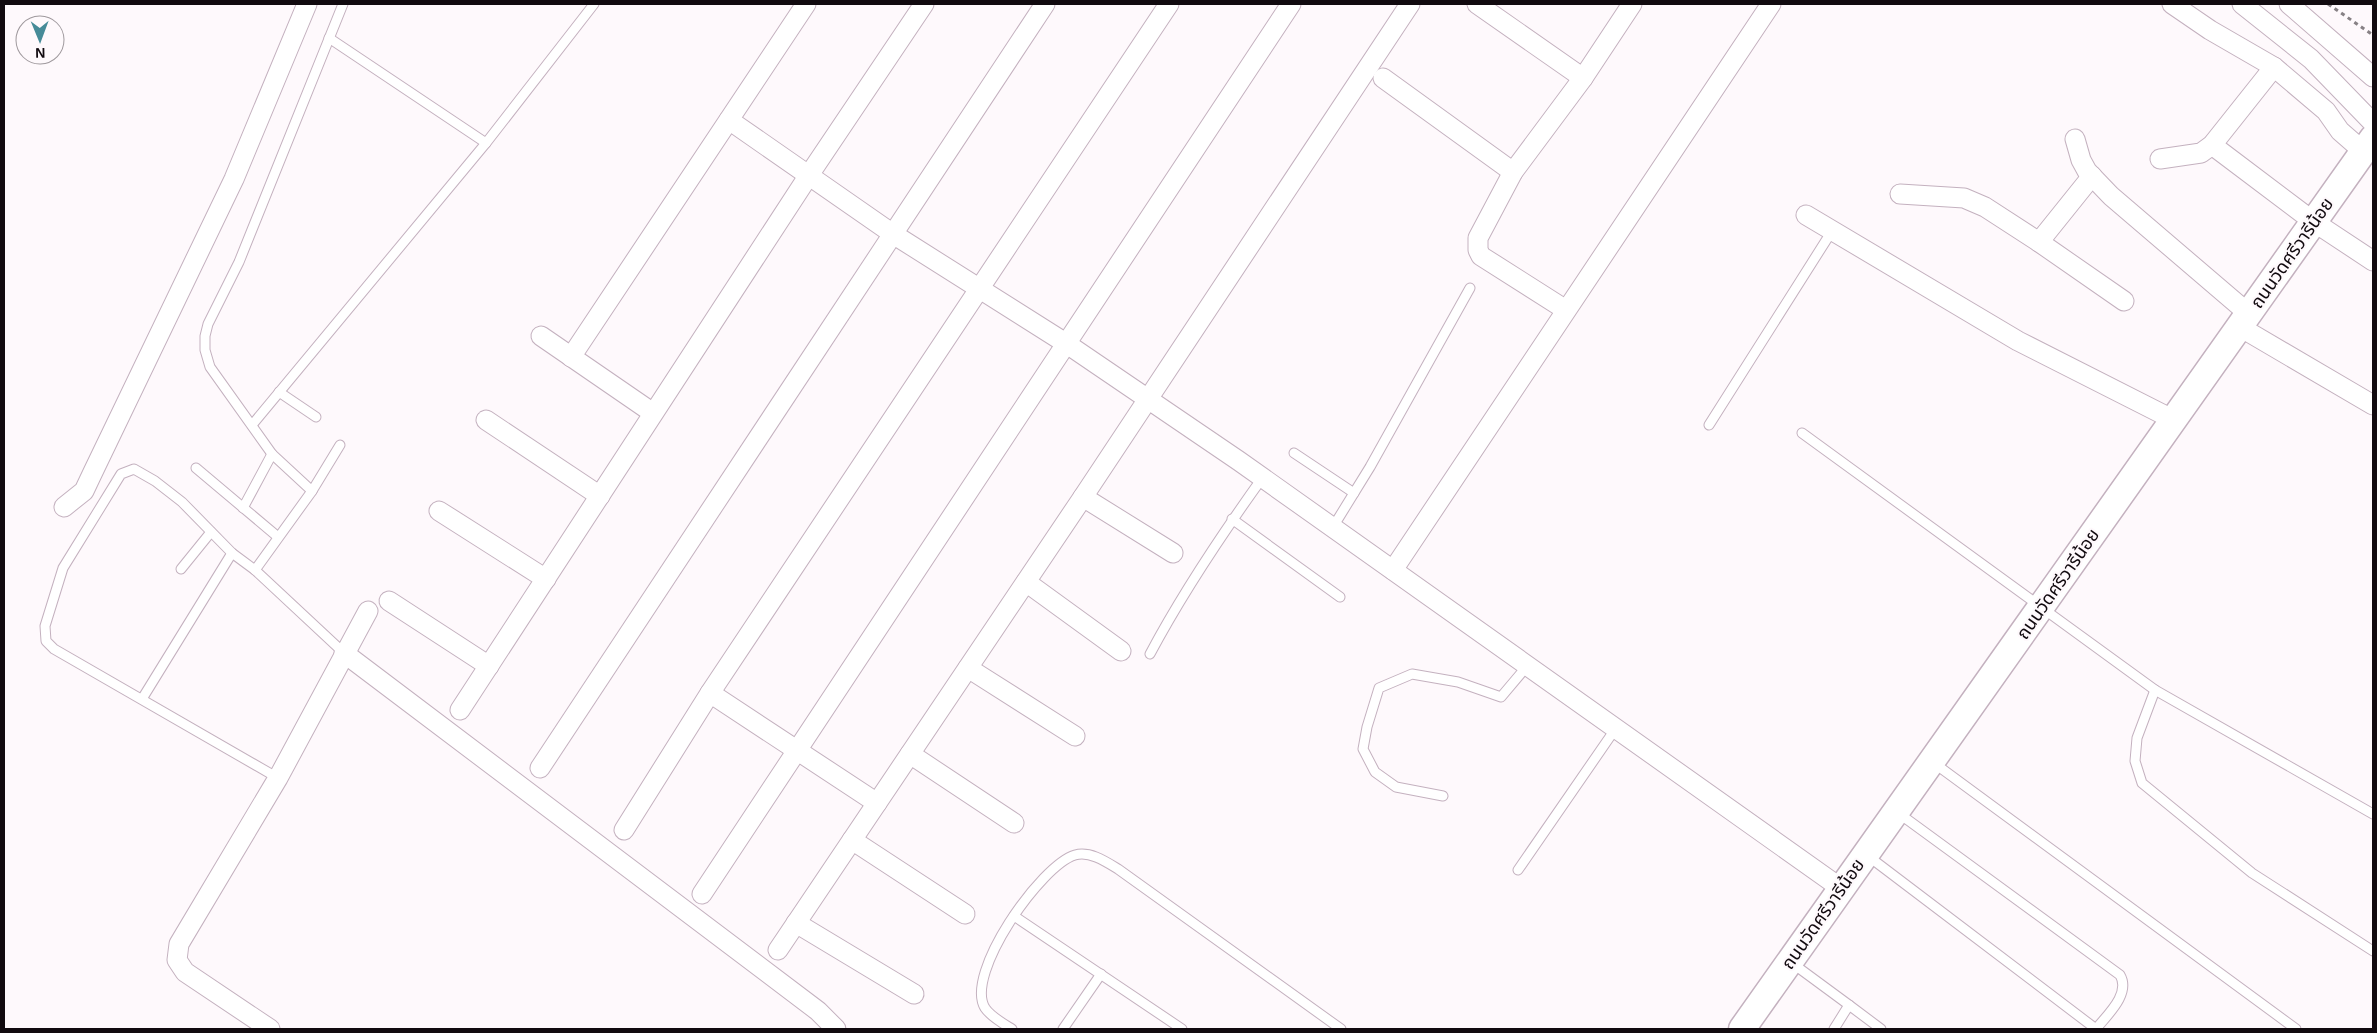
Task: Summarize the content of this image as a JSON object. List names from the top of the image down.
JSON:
{
  "streets": {
    "main road": ["ถนนวัดศรีวารีน้อย"]
  },
  "north": "bottom"
}
